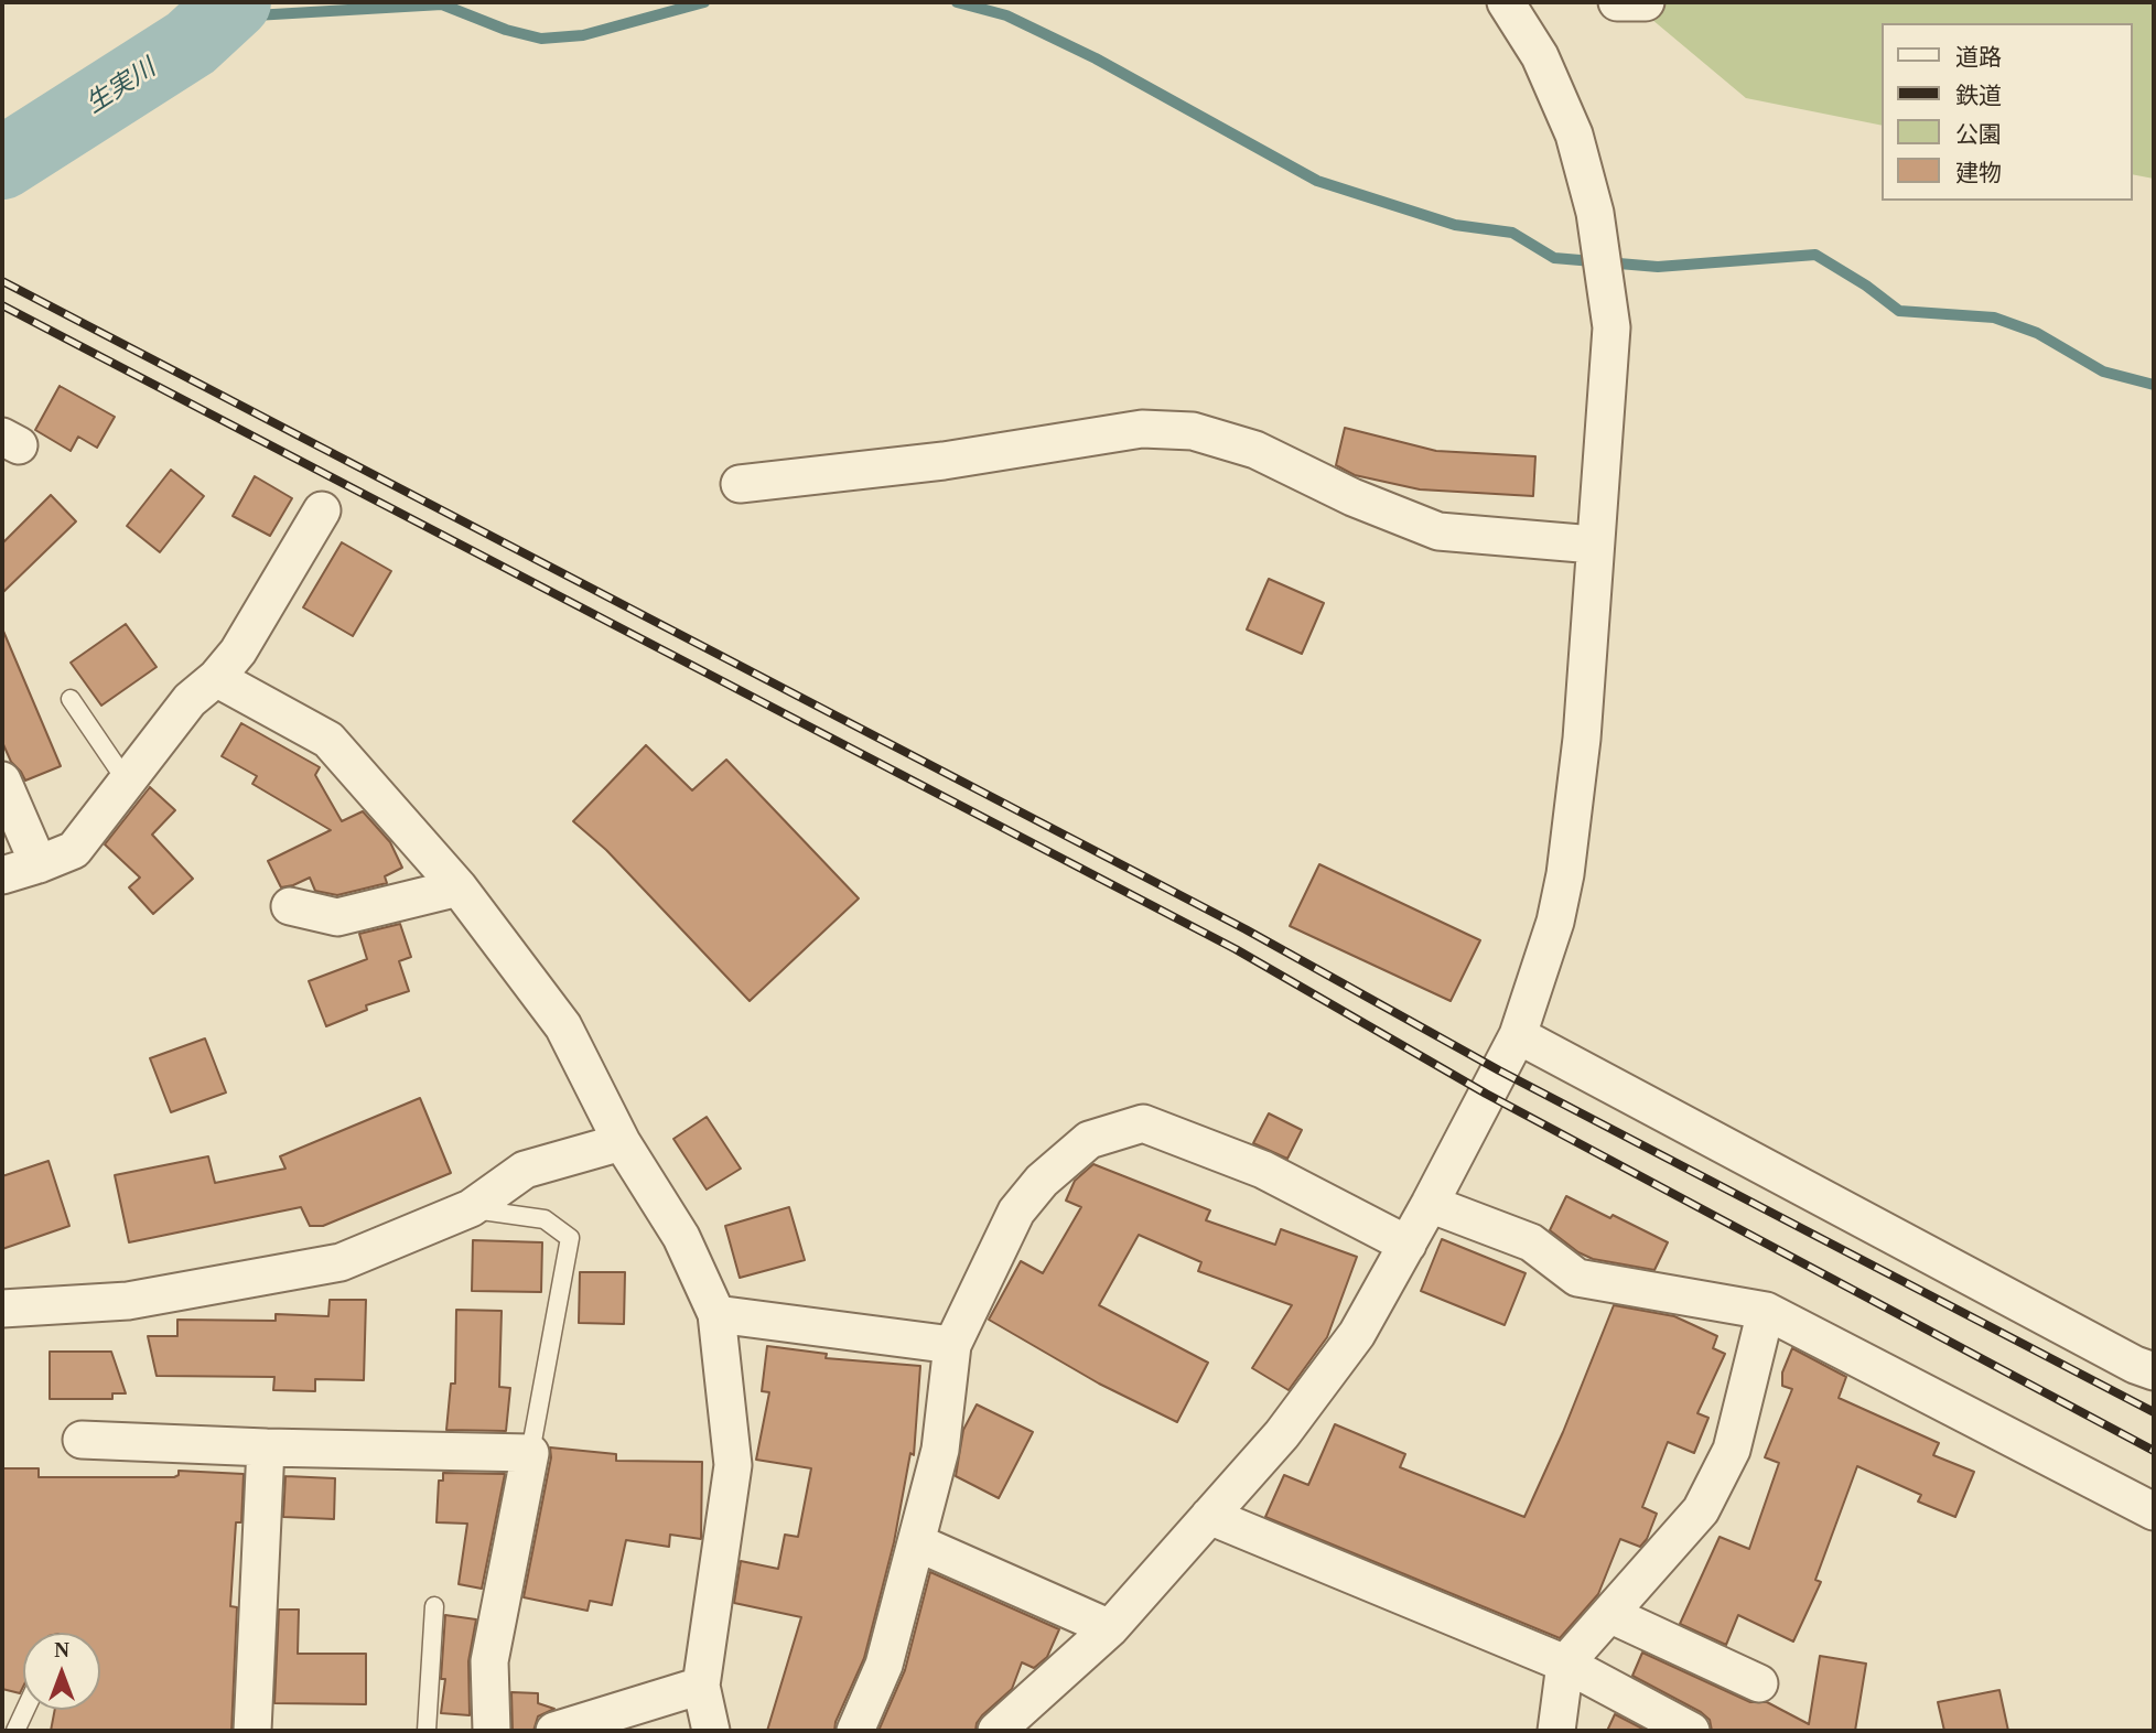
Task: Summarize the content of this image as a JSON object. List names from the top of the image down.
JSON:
{
  "water": ["生実川"],
  "legend": [
    "道路",
    "鉄道",
    "公園",
    "建物"
  ],
  "north": "top"
}
